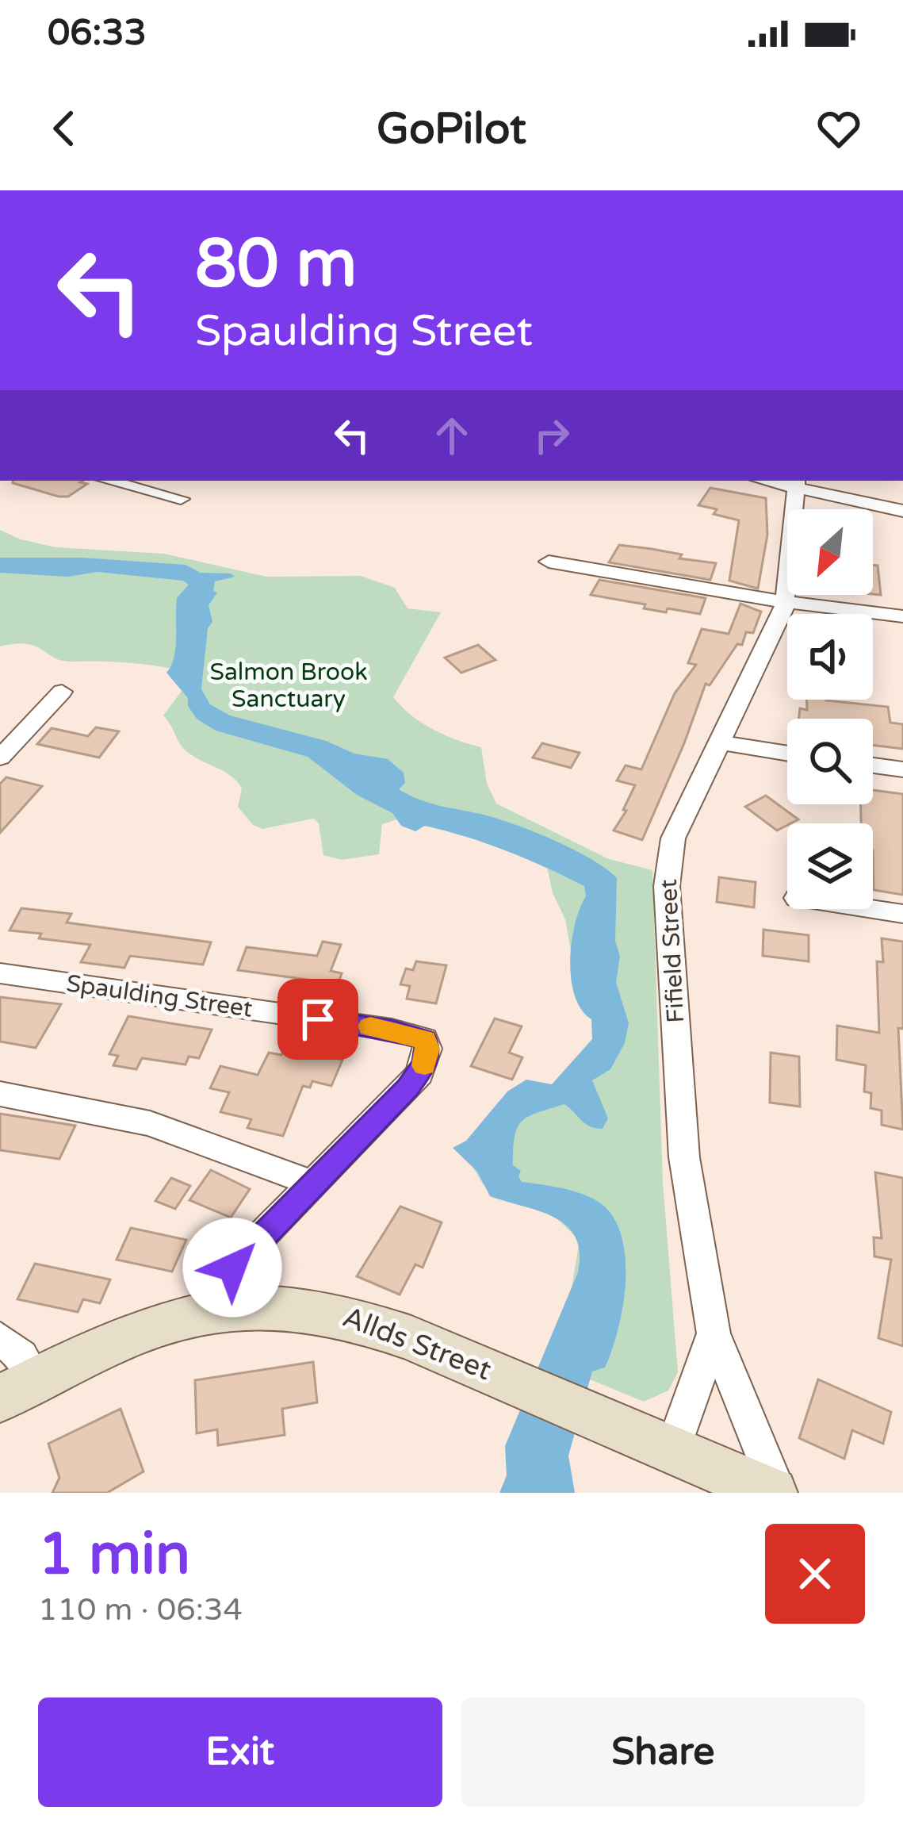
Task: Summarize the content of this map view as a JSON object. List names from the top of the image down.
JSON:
{
  "streets": {
    "street": ["Fifield Street", "Spaulding Street", "Allds Street"]
  },
  "crossings": [
    ["Fifield Street", "Allds Street"],
    ["Spaulding Street", "Allds Street"]
  ],
  "parks": ["Salmon Brook Sanctuary"],
  "north": "bottom left",
  "page": {
    "status": "06:33",
    "header": "GoPilot",
    "turn": ["80 m", "Spaulding Street"],
    "heading": ["1 min", "110 m · 06:34"],
    "buttons": ["Exit", "Share"]
  }
}
